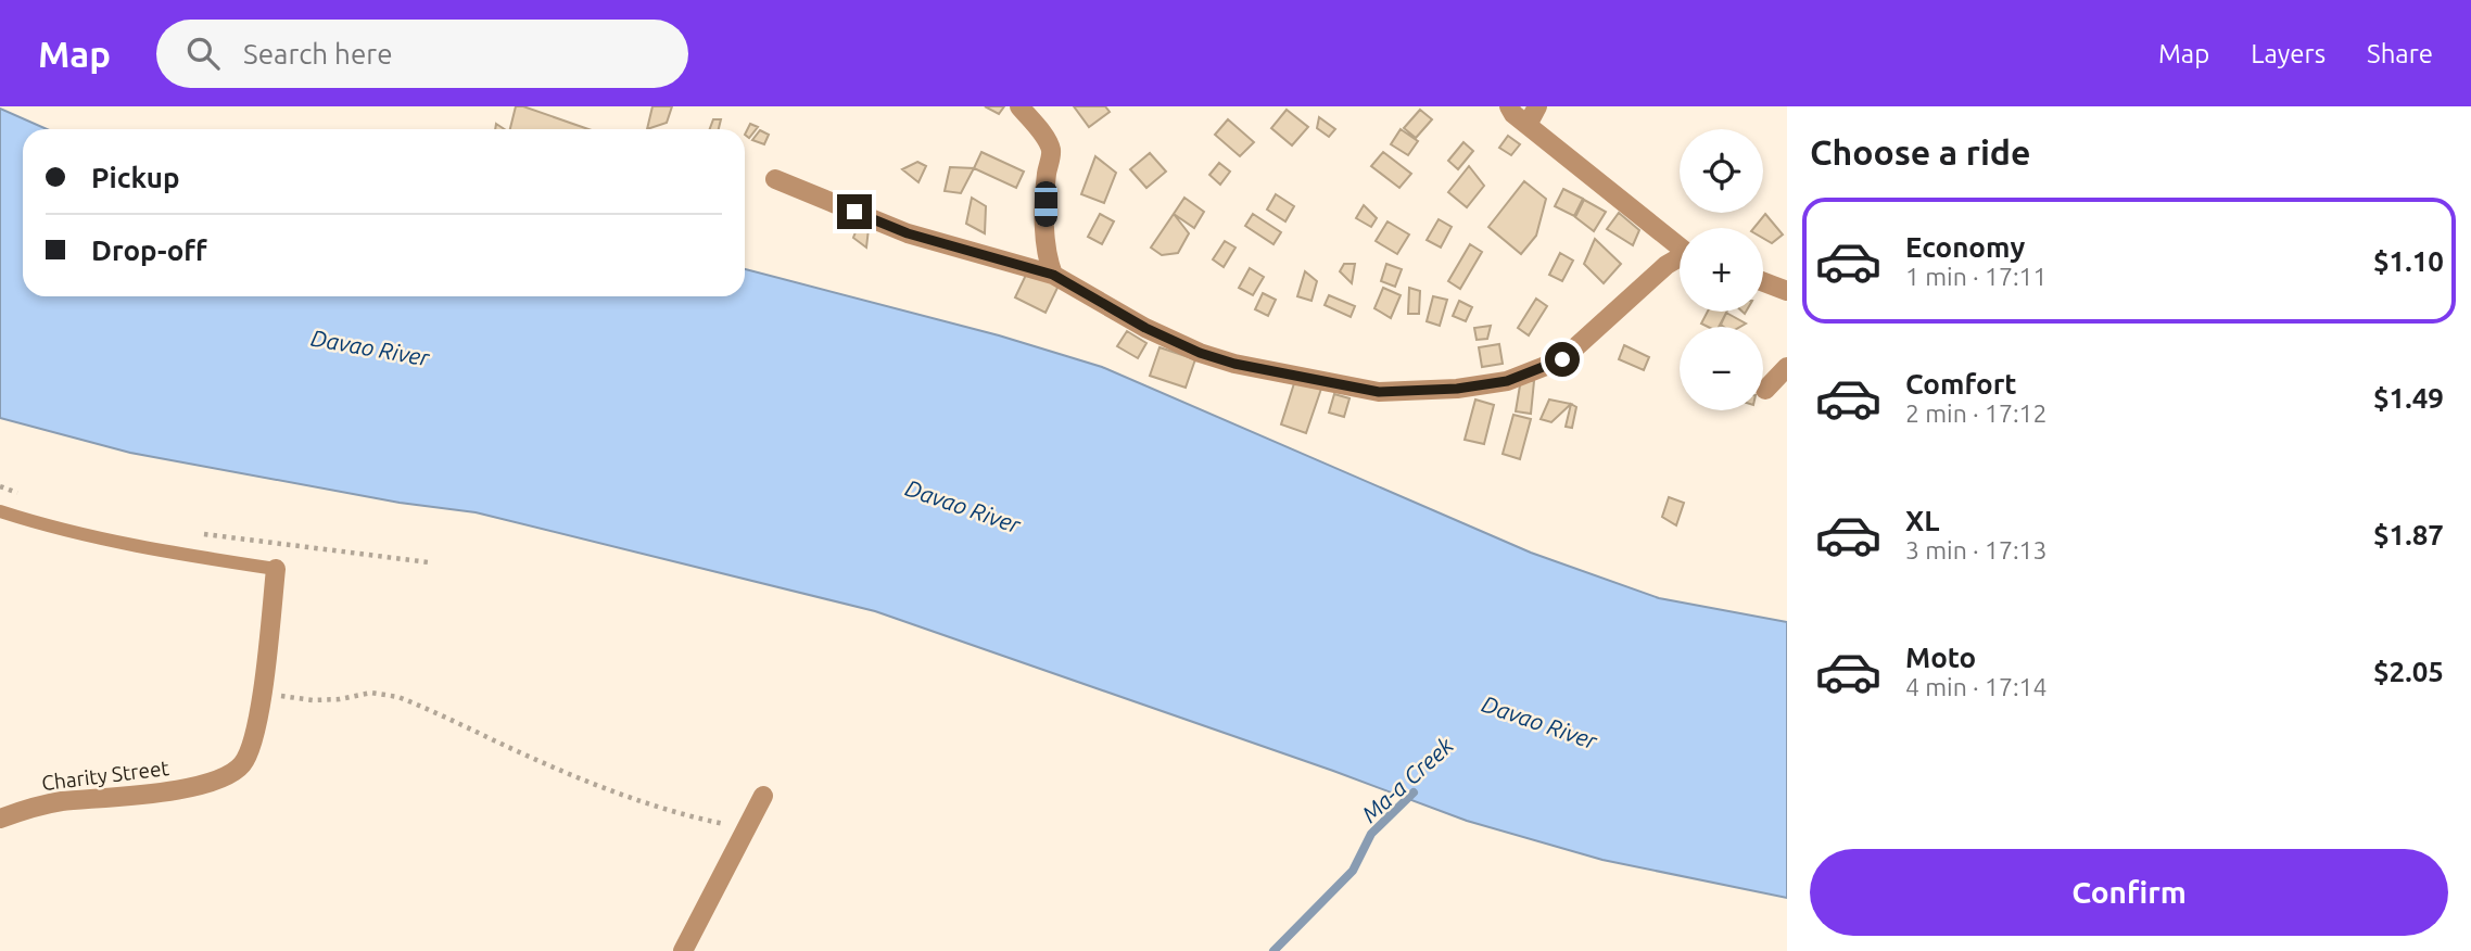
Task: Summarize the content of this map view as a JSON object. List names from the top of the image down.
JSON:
{
  "streets": {
    "street": ["Charity Street"]
  },
  "water": ["Davao River", "Ma-a Creek"],
  "page": {
    "header": "Map",
    "search": "Search here",
    "nav": ["Map", "Layers", "Share"],
    "heading": "Choose a ride",
    "map_buttons": ["+", "−"],
    "banner": ["Pickup", "Drop-off"],
    "list": [
      {
        "name": "Economy",
        "note": "1 min · 17:11",
        "value": "$1.10"
      },
      {
        "name": "Comfort",
        "note": "2 min · 17:12",
        "value": "$1.49"
      },
      {
        "name": "XL",
        "note": "3 min · 17:13",
        "value": "$1.87"
      },
      {
        "name": "Moto",
        "note": "4 min · 17:14",
        "value": "$2.05"
      }
    ],
    "buttons": "Confirm"
  }
}
